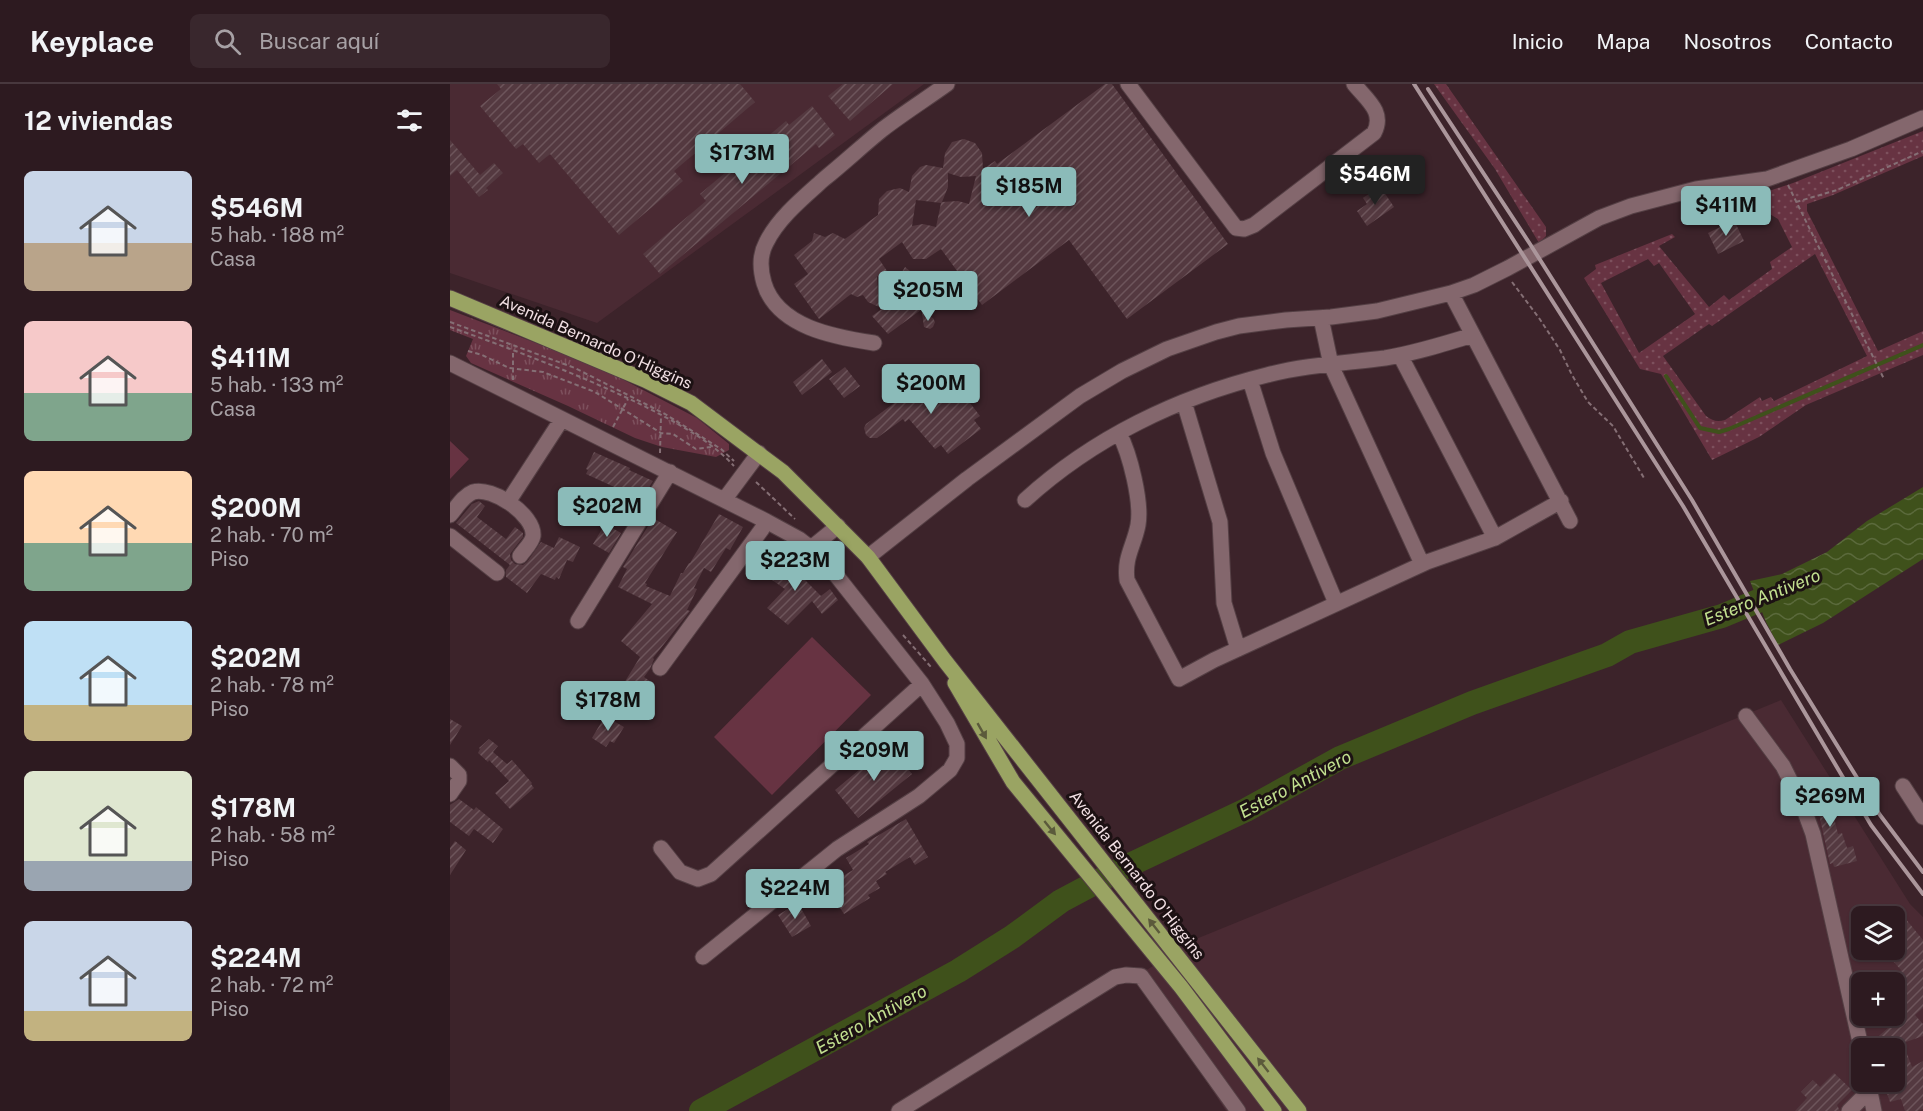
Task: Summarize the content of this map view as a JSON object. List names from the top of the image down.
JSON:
{
  "streets": {
    "main road": ["Avenida Bernardo O'Higgins"]
  },
  "water": ["Estero Antivero"],
  "page": {
    "header": "Keyplace",
    "search": "Buscar aquí",
    "nav": [
      "Inicio",
      "Mapa",
      "Nosotros",
      "Contacto"
    ],
    "heading": "12 viviendas",
    "price": [
      "$173M",
      "$546M",
      "$185M",
      "$411M",
      "$205M",
      "$200M",
      "$202M",
      "$223M",
      "$178M",
      "$209M",
      "$269M",
      "$224M"
    ],
    "list": [
      {
        "name": "$546M",
        "note": "5 hab. · 188 m² · Casa"
      },
      {
        "name": "$411M",
        "note": "5 hab. · 133 m² · Casa"
      },
      {
        "name": "$200M",
        "note": "2 hab. · 70 m² · Piso"
      },
      {
        "name": "$202M",
        "note": "2 hab. · 78 m² · Piso"
      },
      {
        "name": "$178M",
        "note": "2 hab. · 58 m² · Piso"
      },
      {
        "name": "$224M",
        "note": "2 hab. · 72 m² · Piso"
      }
    ],
    "map_buttons": ["+", "−"]
  }
}
